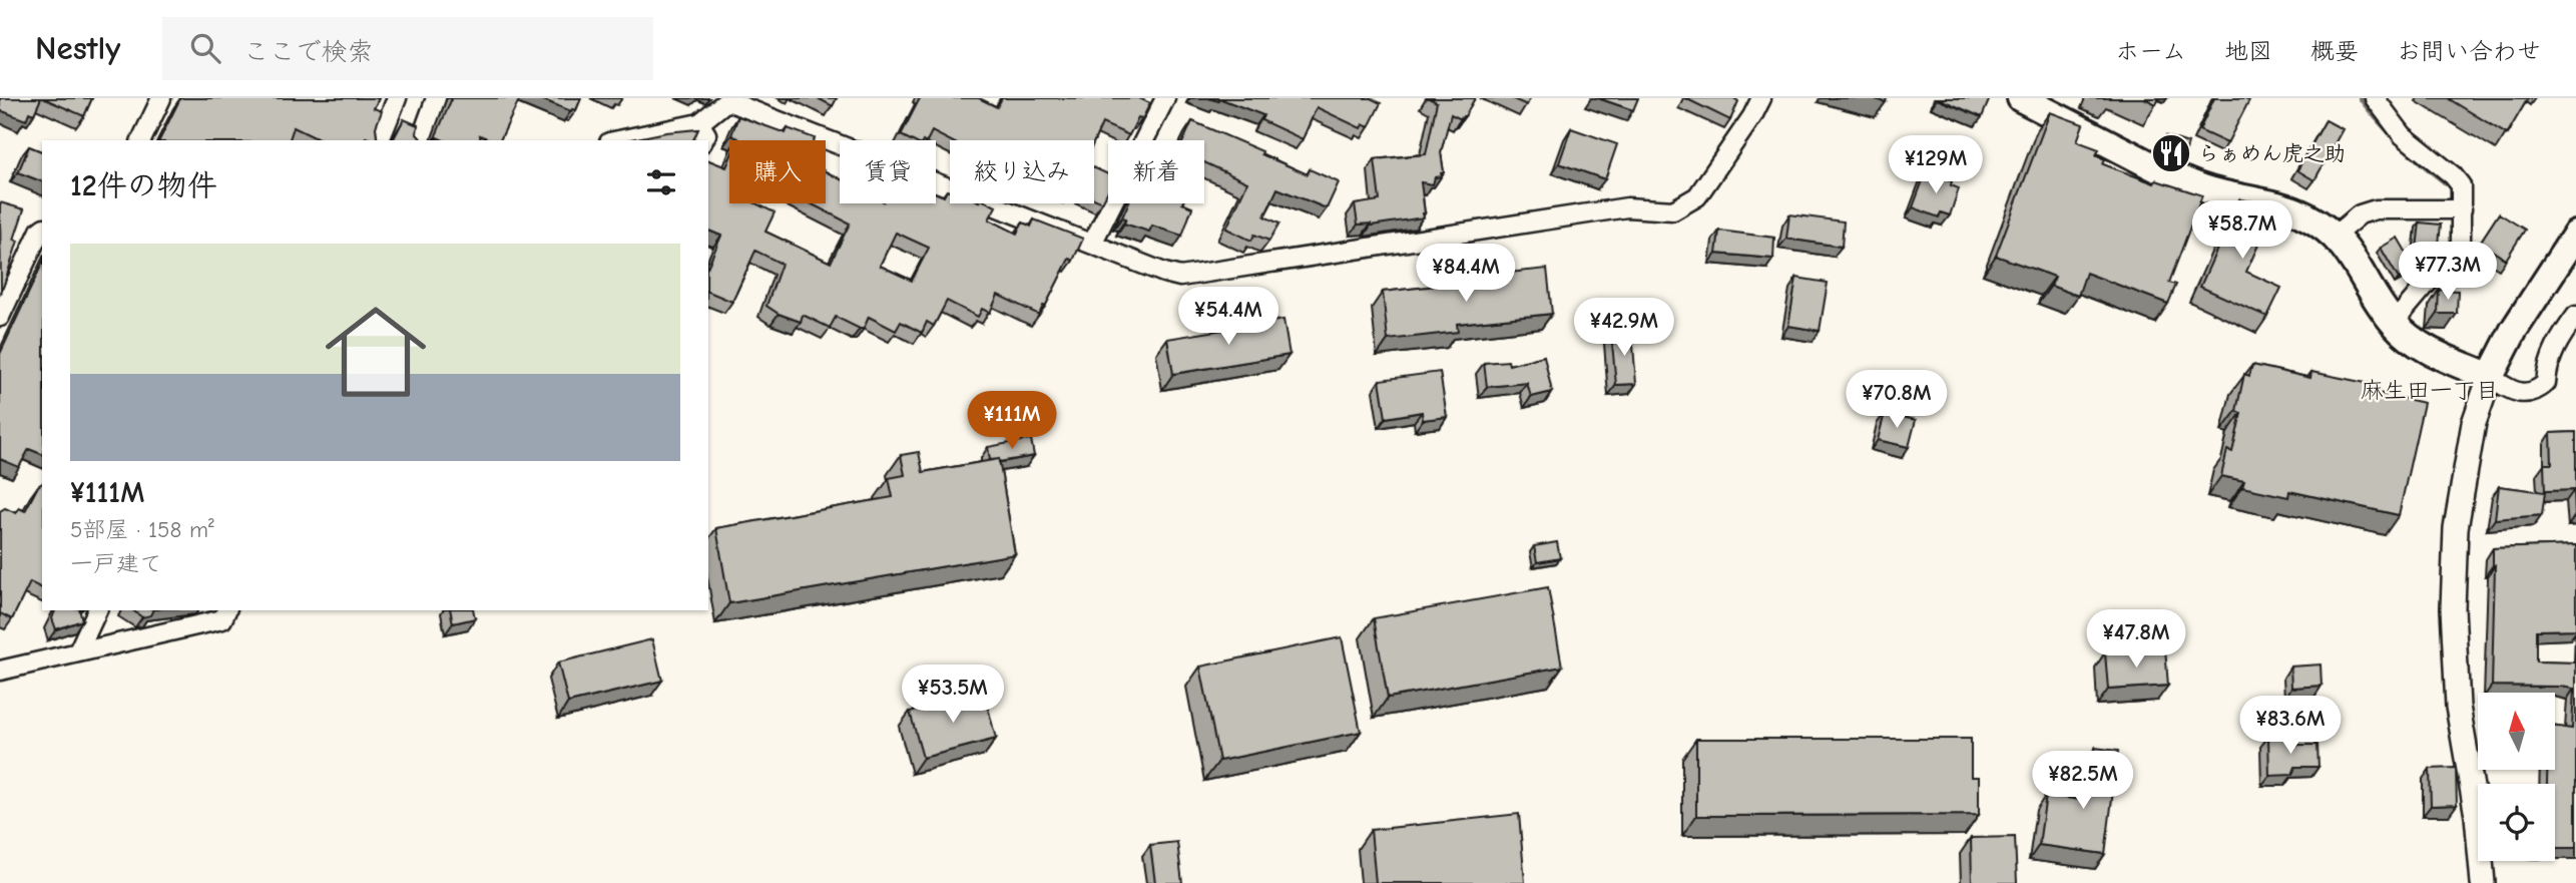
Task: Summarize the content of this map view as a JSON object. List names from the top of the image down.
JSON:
{
  "districts": ["麻生田一丁目"],
  "places": {
    "restaurant": ["らぁめん虎之助"]
  },
  "north": "top",
  "page": {
    "header": "Nestly",
    "search": "ここで検索",
    "nav": [
      "ホーム",
      "地図",
      "概要",
      "お問い合わせ"
    ],
    "price": [
      "¥129M",
      "¥58.7M",
      "¥77.3M",
      "¥84.4M",
      "¥54.4M",
      "¥42.9M",
      "¥70.8M",
      "¥111M",
      "¥47.8M",
      "¥53.5M",
      "¥83.6M",
      "¥82.5M"
    ],
    "chip": [
      "購入",
      "賃貸",
      "絞り込み",
      "新着"
    ],
    "heading": "12件の物件",
    "list": [
      {
        "name": "¥111M",
        "note": "5部屋 · 158 m² · 一戸建て"
      }
    ]
  }
}
